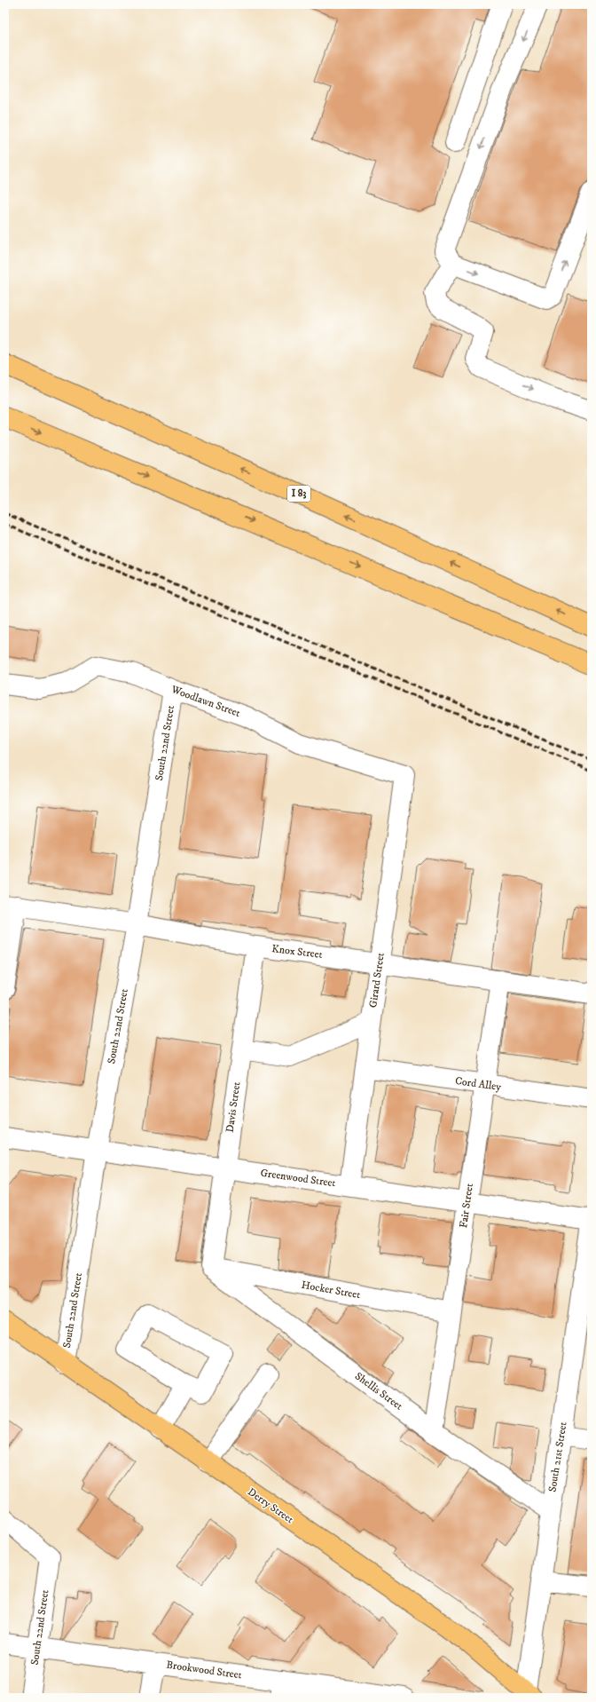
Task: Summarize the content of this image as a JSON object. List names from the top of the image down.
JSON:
{
  "streets": {
    "main road": ["I 83", "Derry Street"],
    "street": [
      "Woodlawn Street",
      "South 22nd Street",
      "Knox Street",
      "Girard Street",
      "Cord Alley",
      "Davis Street",
      "Greenwood Street",
      "Fair Street",
      "Hocker Street",
      "Shellis Street",
      "South 21st Street",
      "Brookwood Street"
    ]
  },
  "crossings": [
    ["Woodlawn Street", "South 22nd Street"],
    ["Woodlawn Street", "Girard Street"],
    ["South 22nd Street", "Knox Street"],
    ["South 22nd Street", "Greenwood Street"],
    ["South 22nd Street", "Derry Street"],
    ["South 22nd Street", "Brookwood Street"],
    ["Knox Street", "Girard Street"],
    ["Knox Street", "Davis Street"],
    ["Knox Street", "Fair Street"],
    ["Girard Street", "Cord Alley"],
    ["Girard Street", "Greenwood Street"],
    ["Cord Alley", "Fair Street"],
    ["Davis Street", "Greenwood Street"],
    ["Davis Street", "Hocker Street"],
    ["Davis Street", "Shellis Street"],
    ["Greenwood Street", "Fair Street"],
    ["Greenwood Street", "South 21st Street"],
    ["Fair Street", "Hocker Street"],
    ["Fair Street", "Shellis Street"],
    ["Hocker Street", "Shellis Street"],
    ["Shellis Street", "South 21st Street"],
    ["South 21st Street", "Derry Street"]
  ]
}
